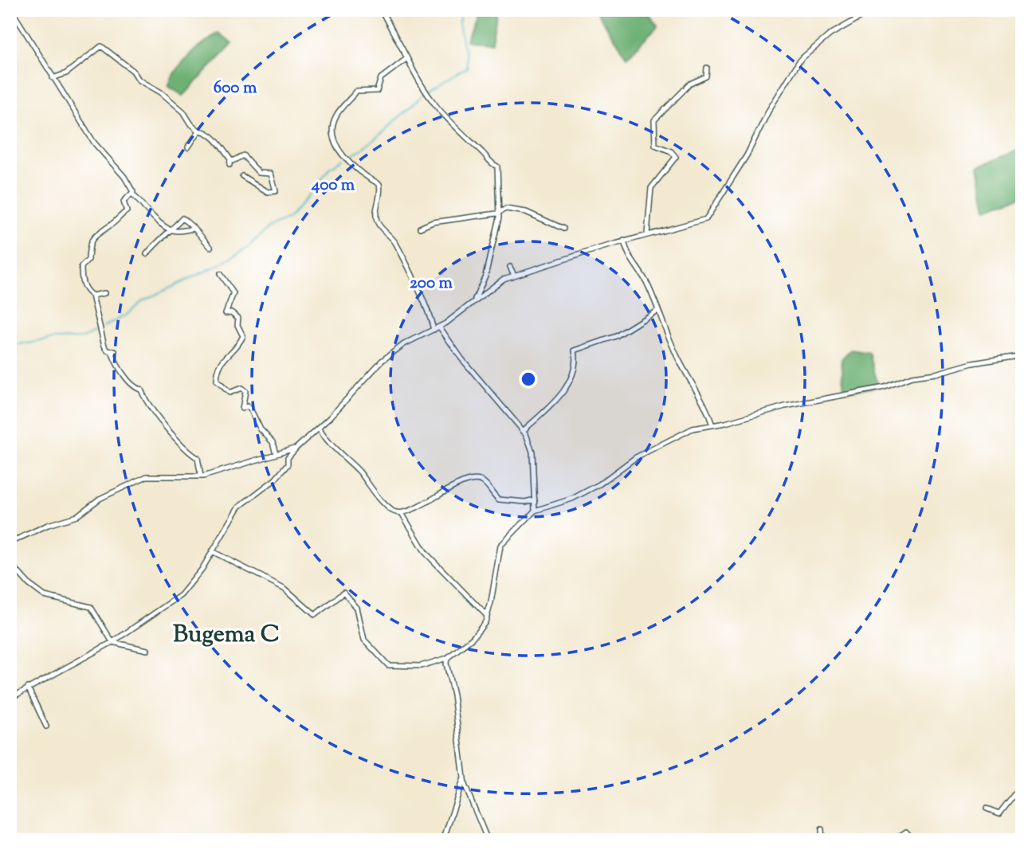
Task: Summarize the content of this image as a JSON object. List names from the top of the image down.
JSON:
{
  "districts": ["Bugema C"],
  "rings": ["600 m", "400 m", "200 m"]
}
